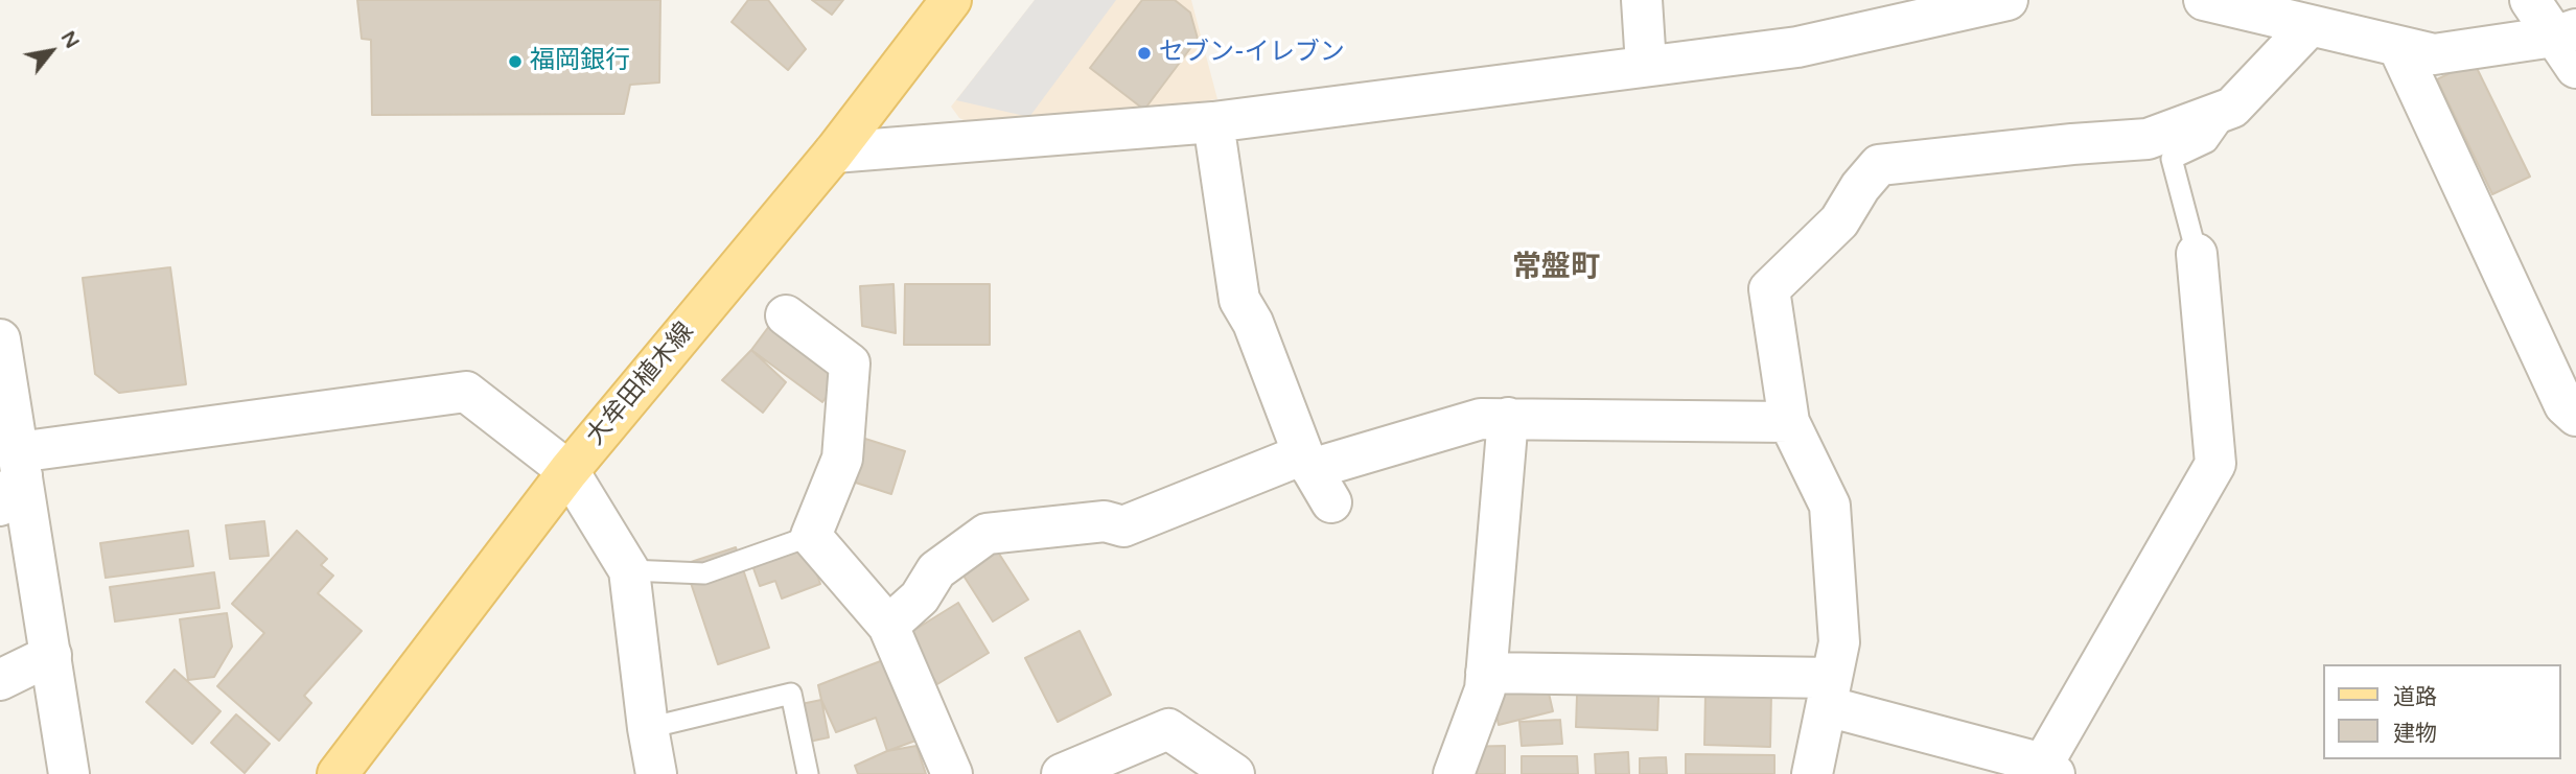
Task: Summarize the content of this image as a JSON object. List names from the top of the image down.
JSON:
{
  "streets": {
    "main road": ["大牟田植木線"]
  },
  "districts": ["常盤町"],
  "places": ["セブン-イレブン", "福岡銀行"],
  "legend": ["道路", "建物"],
  "north": "top right"
}
